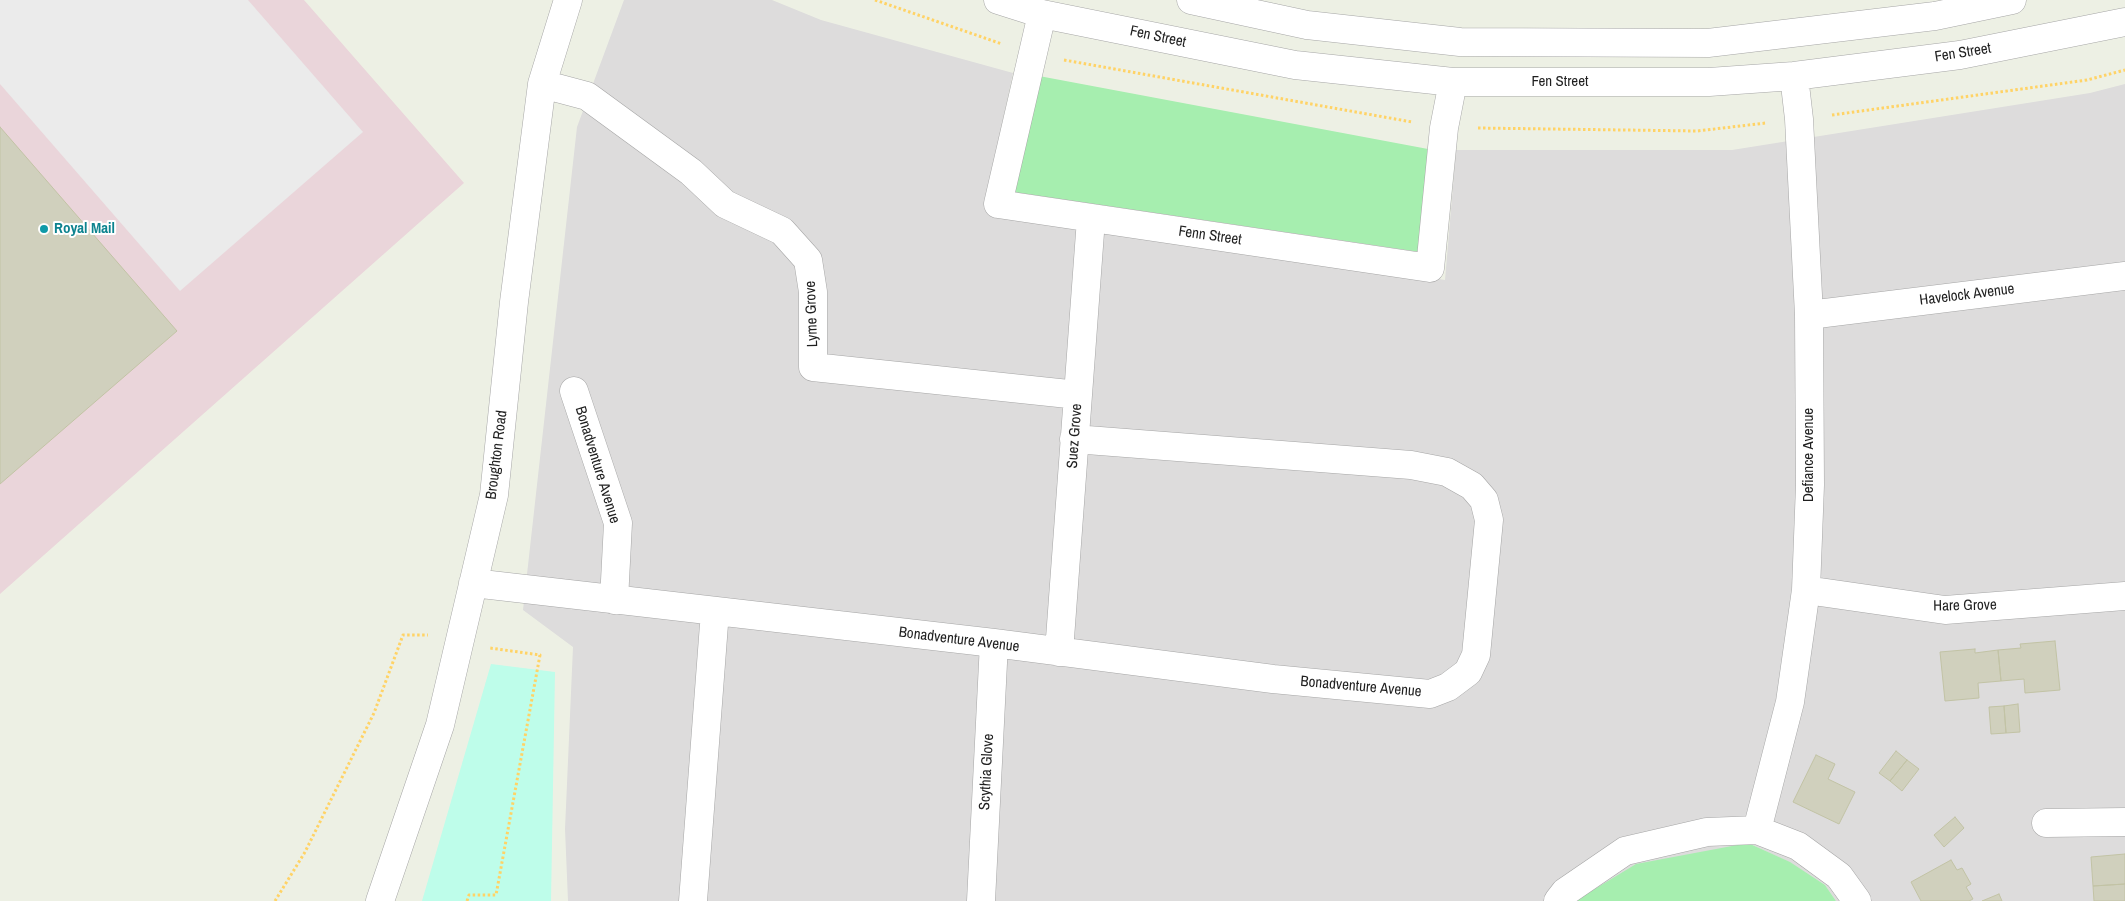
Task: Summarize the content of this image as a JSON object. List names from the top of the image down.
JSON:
{
  "streets": {
    "street": [
      "Fen Street",
      "Fenn Street",
      "Havelock Avenue",
      "Lyme Grove",
      "Suez Grove",
      "Broughton Road",
      "Defiance Avenue",
      "Bonadventure Avenue",
      "Hare Grove",
      "Scythia Glove"
    ]
  },
  "crossings": [
    ["Fen Street", "Fenn Street"],
    ["Fen Street", "Defiance Avenue"],
    ["Fenn Street", "Suez Grove"],
    ["Havelock Avenue", "Defiance Avenue"],
    ["Lyme Grove", "Suez Grove"],
    ["Lyme Grove", "Broughton Road"],
    ["Suez Grove", "Bonadventure Avenue"],
    ["Broughton Road", "Bonadventure Avenue"],
    ["Defiance Avenue", "Hare Grove"],
    ["Bonadventure Avenue", "Scythia Glove"]
  ],
  "places": ["Royal Mail"]
}
